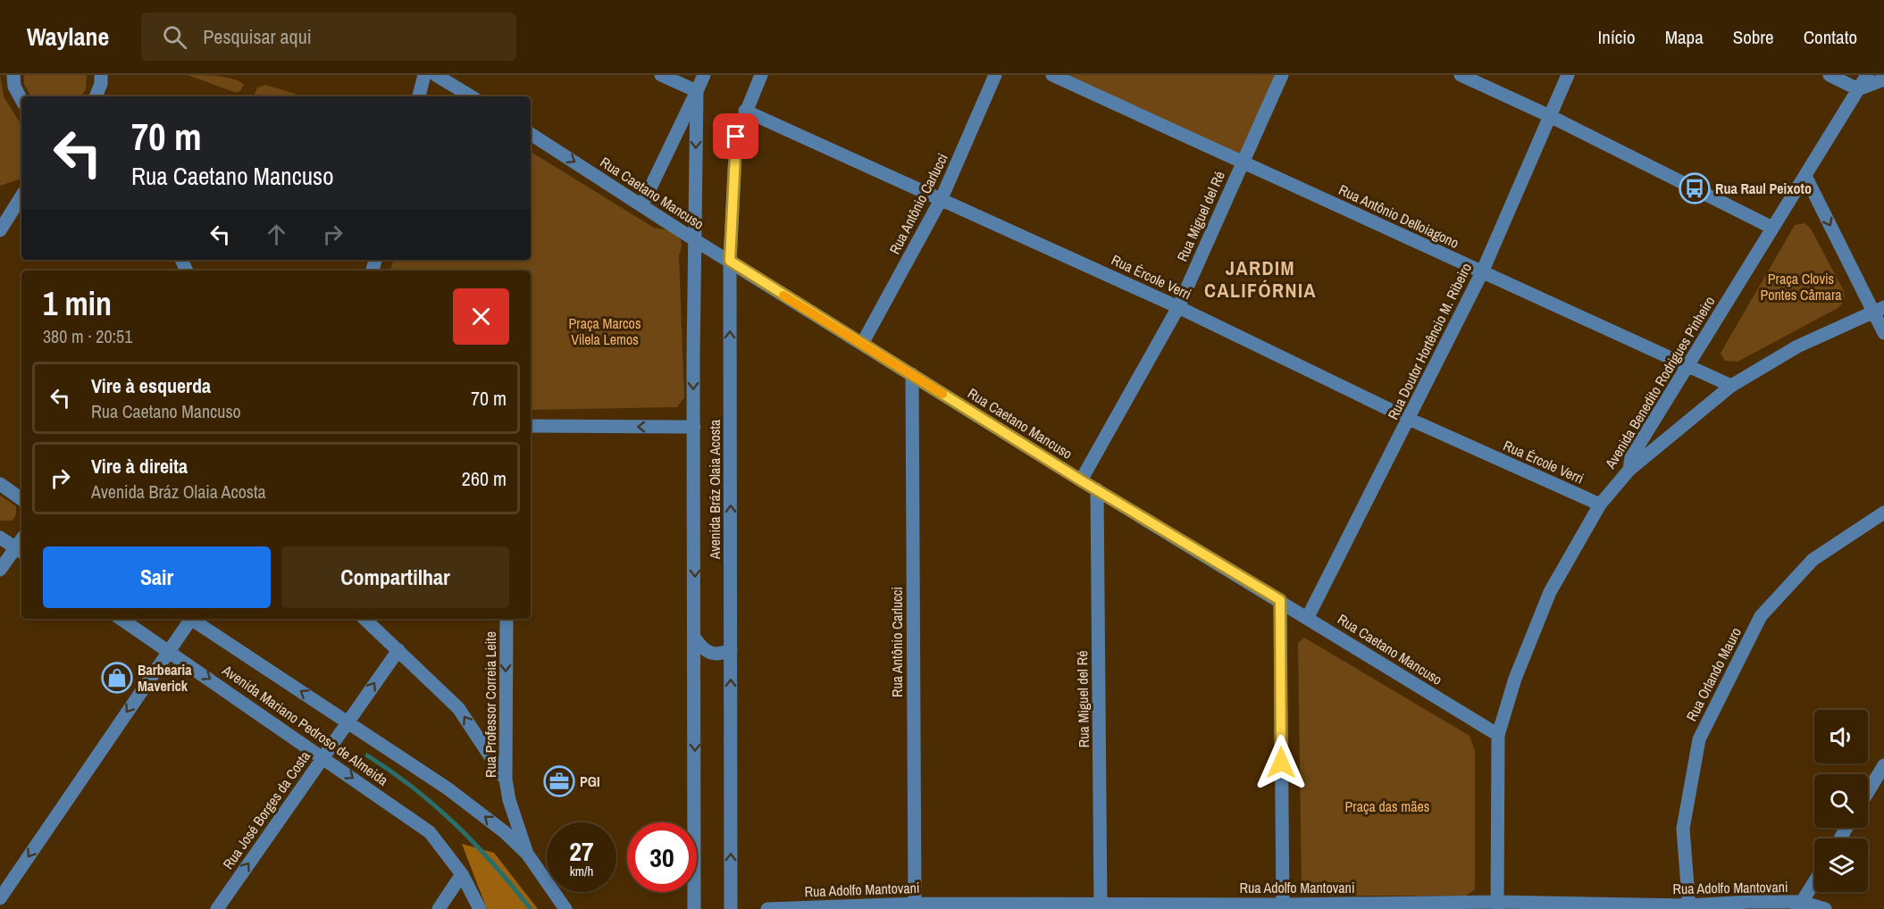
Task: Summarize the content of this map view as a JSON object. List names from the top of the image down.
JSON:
{
  "streets": {
    "street": [
      "Rua Caetano Mancuso",
      "Rua Antônio Carlucci",
      "Rua Miguel del Ré",
      "Rua Antônio Delloiagono",
      "Rua Ércole Verri",
      "Rua Doutor Hortêncio M. Ribeiro",
      "Avenida Benedito Rodrigues Pinheiro",
      "Avenida Bráz Olaia Acosta",
      "Rua Orlando Mauro",
      "Rua Professor Correia Leite",
      "Avenida Mariano Pedroso de Almeida",
      "Rua José Borges da Costa",
      "Rua Adolfo Mantovani"
    ]
  },
  "crossings": [
    ["Rua Caetano Mancuso", "Rua Antônio Carlucci"],
    ["Rua Caetano Mancuso", "Rua Miguel del Ré"],
    ["Rua Caetano Mancuso", "Rua Doutor Hortêncio M. Ribeiro"],
    ["Rua Caetano Mancuso", "Avenida Benedito Rodrigues Pinheiro"],
    ["Rua Caetano Mancuso", "Avenida Bráz Olaia Acosta"],
    ["Rua Antônio Carlucci", "Rua Ércole Verri"],
    ["Rua Antônio Carlucci", "Rua Adolfo Mantovani"],
    ["Rua Miguel del Ré", "Rua Antônio Delloiagono"],
    ["Rua Miguel del Ré", "Rua Ércole Verri"],
    ["Rua Miguel del Ré", "Rua Adolfo Mantovani"],
    ["Rua Antônio Delloiagono", "Rua Doutor Hortêncio M. Ribeiro"],
    ["Rua Antônio Delloiagono", "Avenida Benedito Rodrigues Pinheiro"],
    ["Rua Ércole Verri", "Rua Doutor Hortêncio M. Ribeiro"],
    ["Rua Ércole Verri", "Avenida Benedito Rodrigues Pinheiro"],
    ["Rua Ércole Verri", "Avenida Bráz Olaia Acosta"],
    ["Avenida Benedito Rodrigues Pinheiro", "Rua Adolfo Mantovani"],
    ["Rua Orlando Mauro", "Rua Adolfo Mantovani"],
    ["Rua Professor Correia Leite", "Avenida Mariano Pedroso de Almeida"],
    ["Avenida Mariano Pedroso de Almeida", "Rua José Borges da Costa"]
  ],
  "one_way": ["Rua Professor Correia Leite", "Rua José Borges da Costa"],
  "districts": ["JARDIM CALIFÓRNIA"],
  "parks": ["Praça Clovis Pontes Câmara", "Praça Marcos Vilela Lemos", "Praça das mães"],
  "places": {
    "bus stop": ["Rua Raul Peixoto"],
    "shop": ["Barbearia Maverick"],
    "office": ["PGI"]
  },
  "page": {
    "header": "Waylane",
    "search": "Pesquisar aqui",
    "nav": [
      "Início",
      "Mapa",
      "Sobre",
      "Contato"
    ],
    "turn": ["70 m", "Rua Caetano Mancuso"],
    "heading": ["1 min", "380 m · 20:51"],
    "list": [
      {
        "name": "Vire à esquerda",
        "note": "Rua Caetano Mancuso",
        "value": "70 m"
      },
      {
        "name": "Vire à direita",
        "note": "Avenida Bráz Olaia Acosta",
        "value": "260 m"
      }
    ],
    "buttons": ["Sair", "Compartilhar"],
    "speed": "27 km/h",
    "limit": "30"
  }
}
